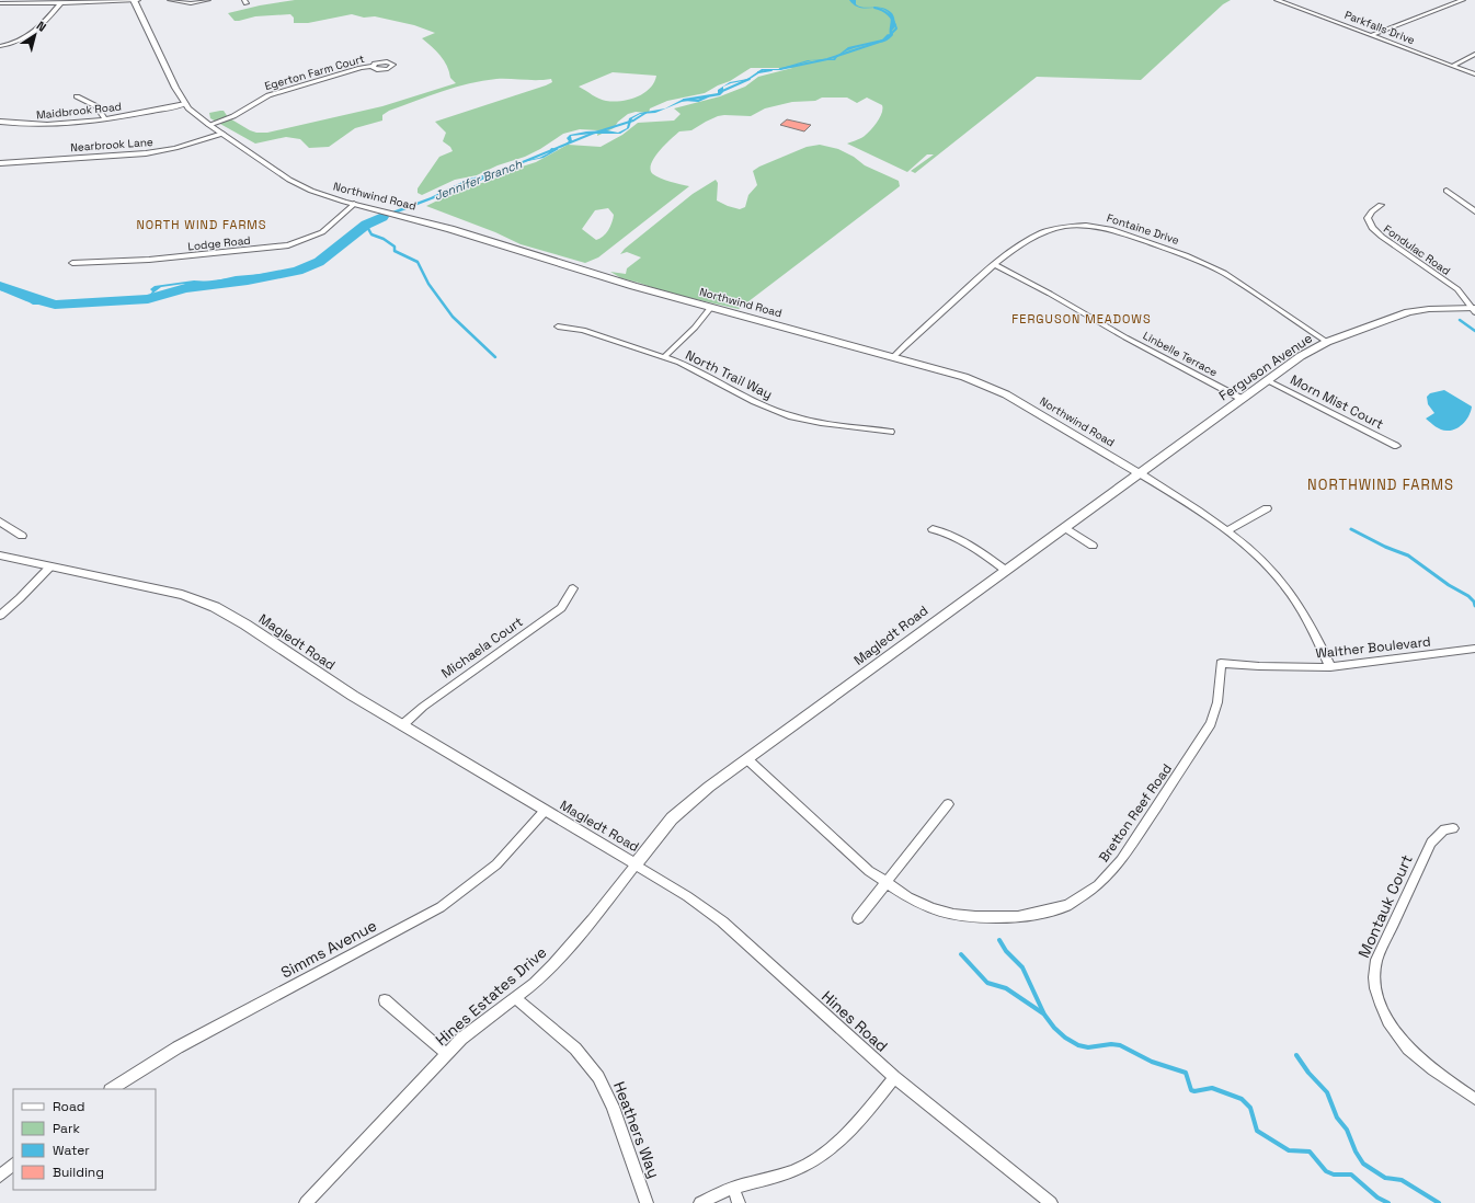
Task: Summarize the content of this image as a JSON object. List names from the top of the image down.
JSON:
{
  "streets": {
    "street": [
      "Parkfalls Drive",
      "Egerton Farm Court",
      "Maidbrook Road",
      "Nearbrook Lane",
      "Northwind Road",
      "Fontaine Drive",
      "Lodge Road",
      "Fondulac Road",
      "Linbelle Terrace",
      "Ferguson Avenue",
      "North Trail Way",
      "Morn Mist Court",
      "Magledt Road",
      "Michaela Court",
      "Walther Boulevard",
      "Bretton Reef Road",
      "Montauk Court",
      "Simms Avenue",
      "Hines Estates Drive",
      "Hines Road",
      "Heathers Way"
    ]
  },
  "crossings": [
    ["Egerton Farm Court", "Northwind Road"],
    ["Maidbrook Road", "Northwind Road"],
    ["Nearbrook Lane", "Northwind Road"],
    ["Northwind Road", "Fontaine Drive"],
    ["Northwind Road", "Lodge Road"],
    ["Northwind Road", "Ferguson Avenue"],
    ["Northwind Road", "Magledt Road"],
    ["Northwind Road", "Walther Boulevard"],
    ["Fontaine Drive", "Linbelle Terrace"],
    ["Fontaine Drive", "Ferguson Avenue"],
    ["Fondulac Road", "Ferguson Avenue"],
    ["Linbelle Terrace", "Ferguson Avenue"],
    ["Ferguson Avenue", "Morn Mist Court"],
    ["Ferguson Avenue", "Magledt Road"],
    ["Magledt Road", "Michaela Court"],
    ["Magledt Road", "Bretton Reef Road"],
    ["Magledt Road", "Simms Avenue"],
    ["Magledt Road", "Hines Estates Drive"],
    ["Magledt Road", "Hines Road"],
    ["Walther Boulevard", "Bretton Reef Road"],
    ["Hines Estates Drive", "Hines Road"],
    ["Hines Estates Drive", "Heathers Way"]
  ],
  "districts": ["NORTH WIND FARMS", "FERGUSON MEADOWS", "NORTHWIND FARMS"],
  "water": ["Jennifer Branch"],
  "legend": [
    "Road",
    "Park",
    "Water",
    "Building"
  ],
  "north": "top right"
}
